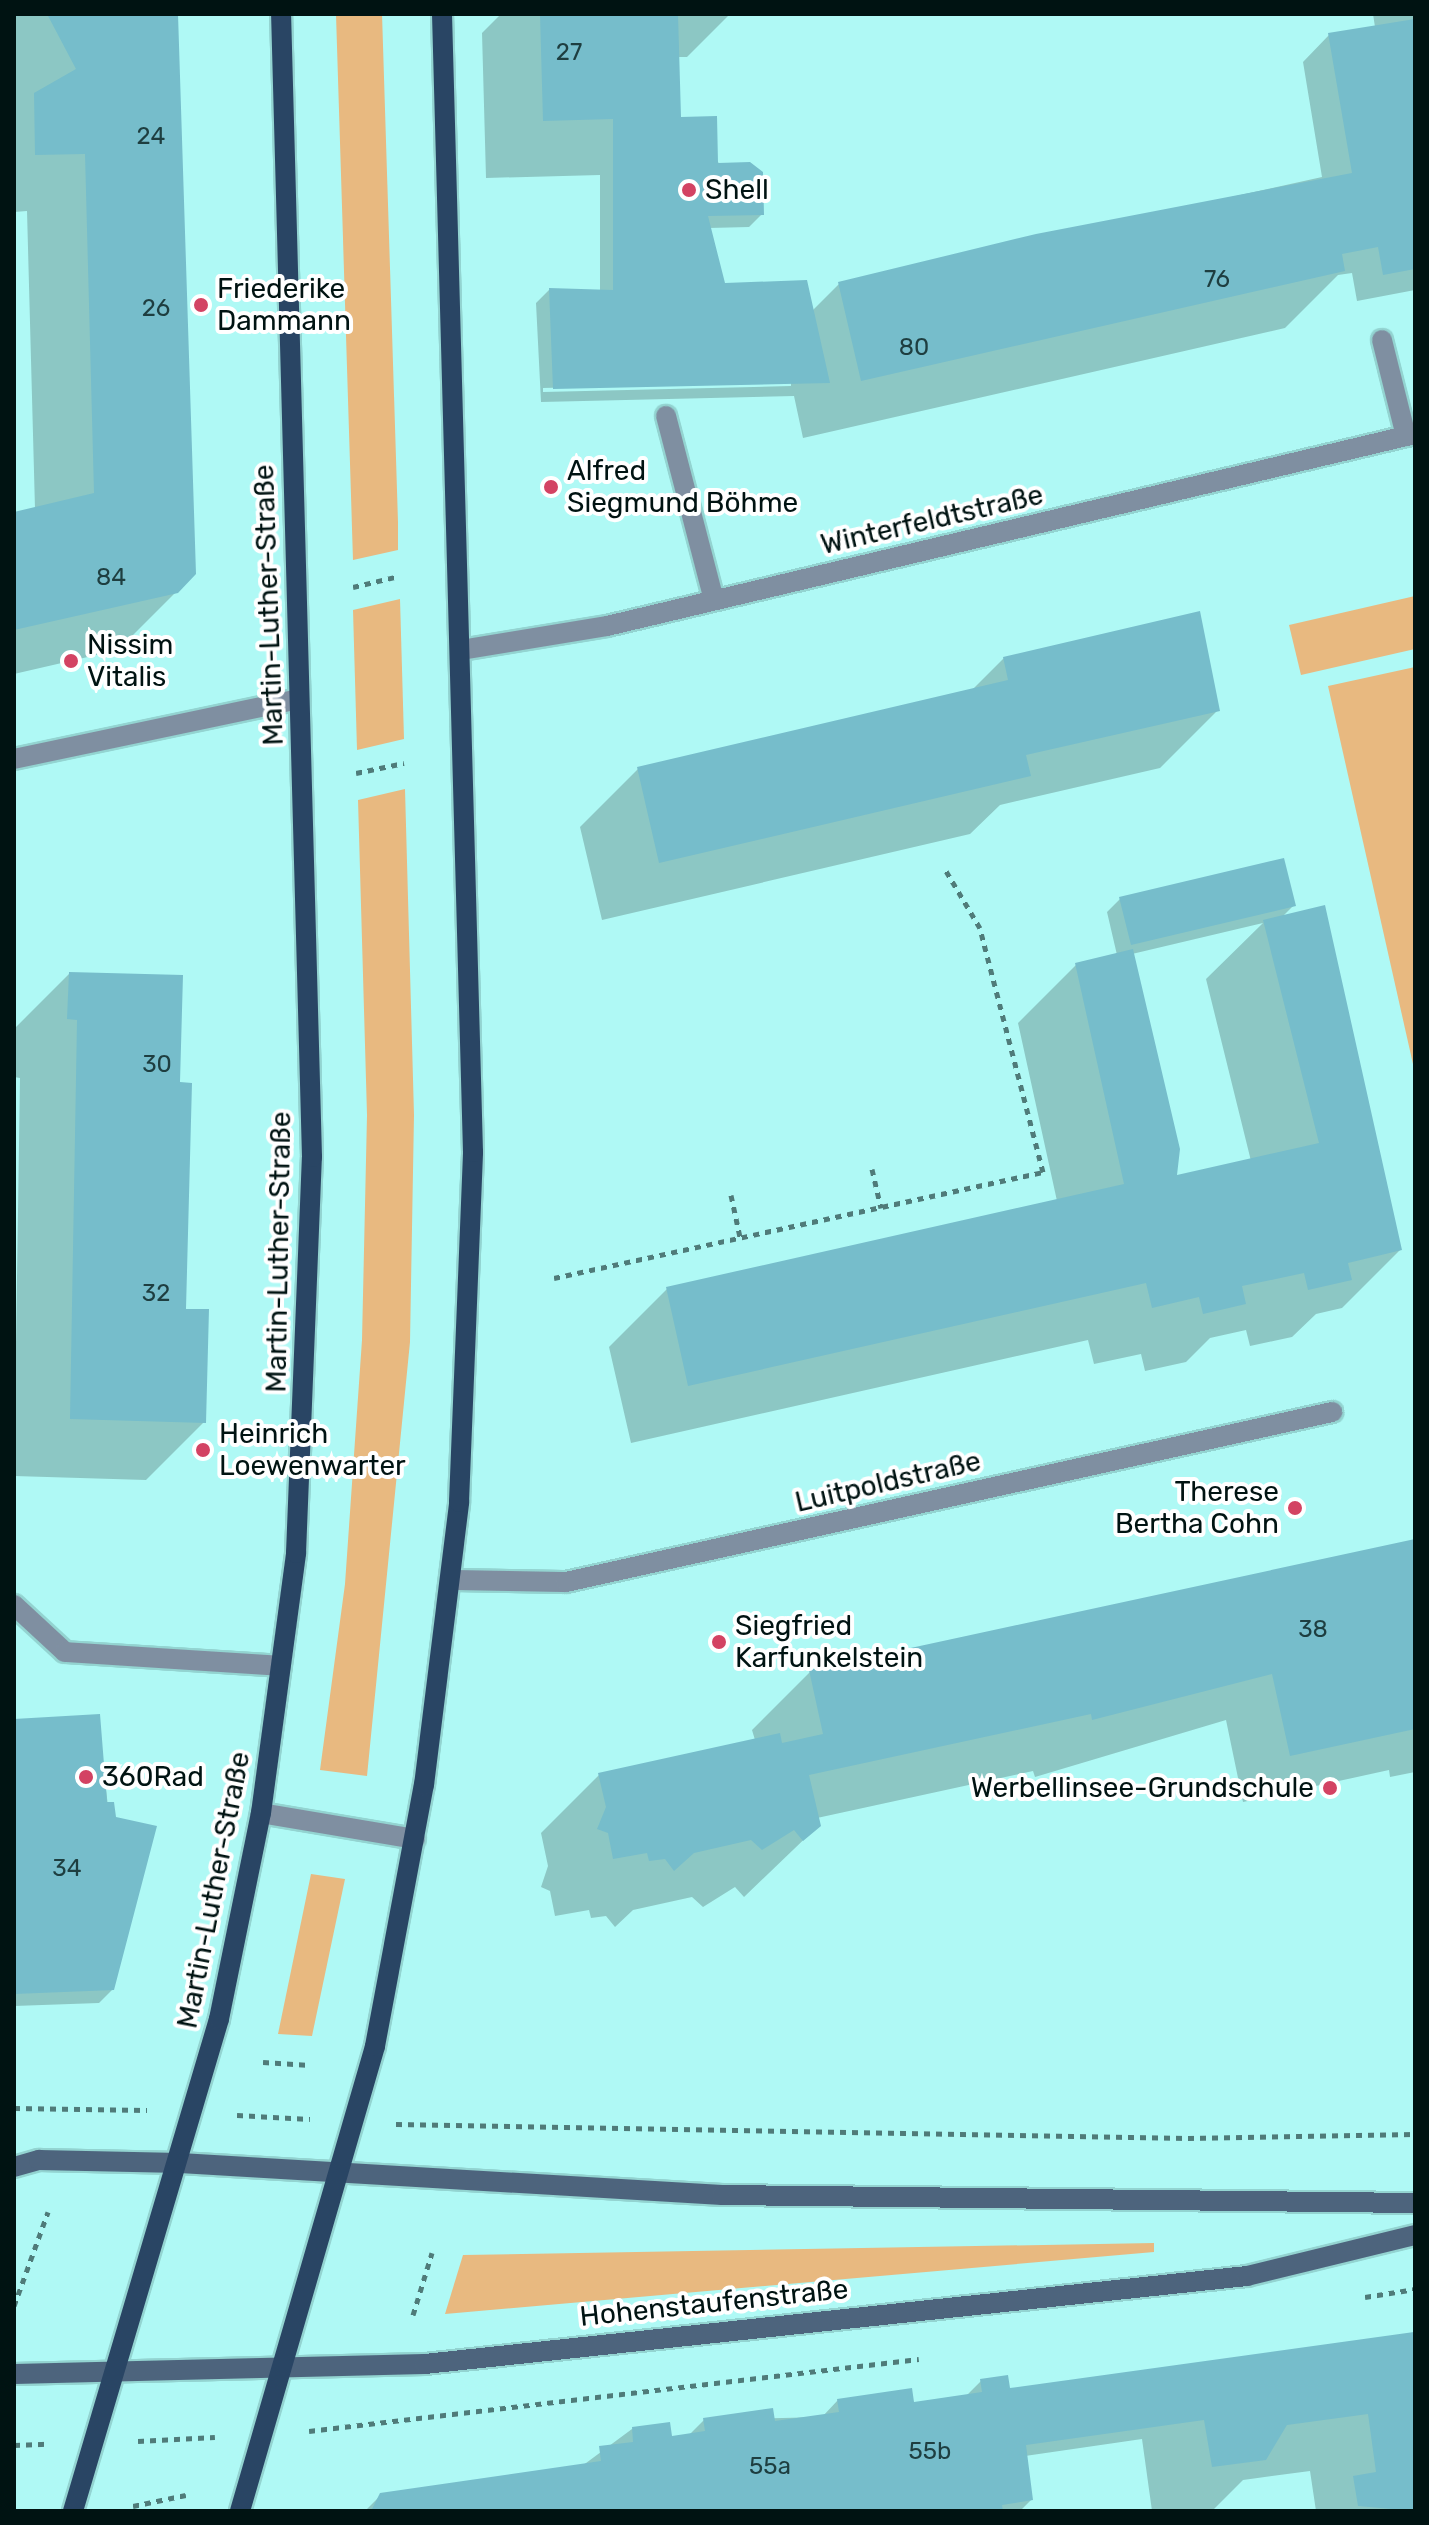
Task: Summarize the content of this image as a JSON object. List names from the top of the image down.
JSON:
{
  "streets": {
    "main road": ["Martin-Luther-Straße", "Hohenstaufenstraße"],
    "street": ["Winterfeldtstraße", "Luitpoldstraße"]
  },
  "crossings": [
    ["Martin-Luther-Straße", "Hohenstaufenstraße"]
  ],
  "places": [
    "Shell",
    "Friederike Dammann",
    "Alfred Siegmund Böhme",
    "Nissim Vitalis",
    "Heinrich Loewenwarter",
    "Therese Bertha Cohn",
    "Siegfried Karfunkelstein",
    "360Rad",
    "Werbellinsee-Grundschule"
  ],
  "house_numbers": [
    "27",
    "24",
    "76",
    "26",
    "80",
    "84",
    "30",
    "32",
    "38",
    "34",
    "55b",
    "55a"
  ]
}
